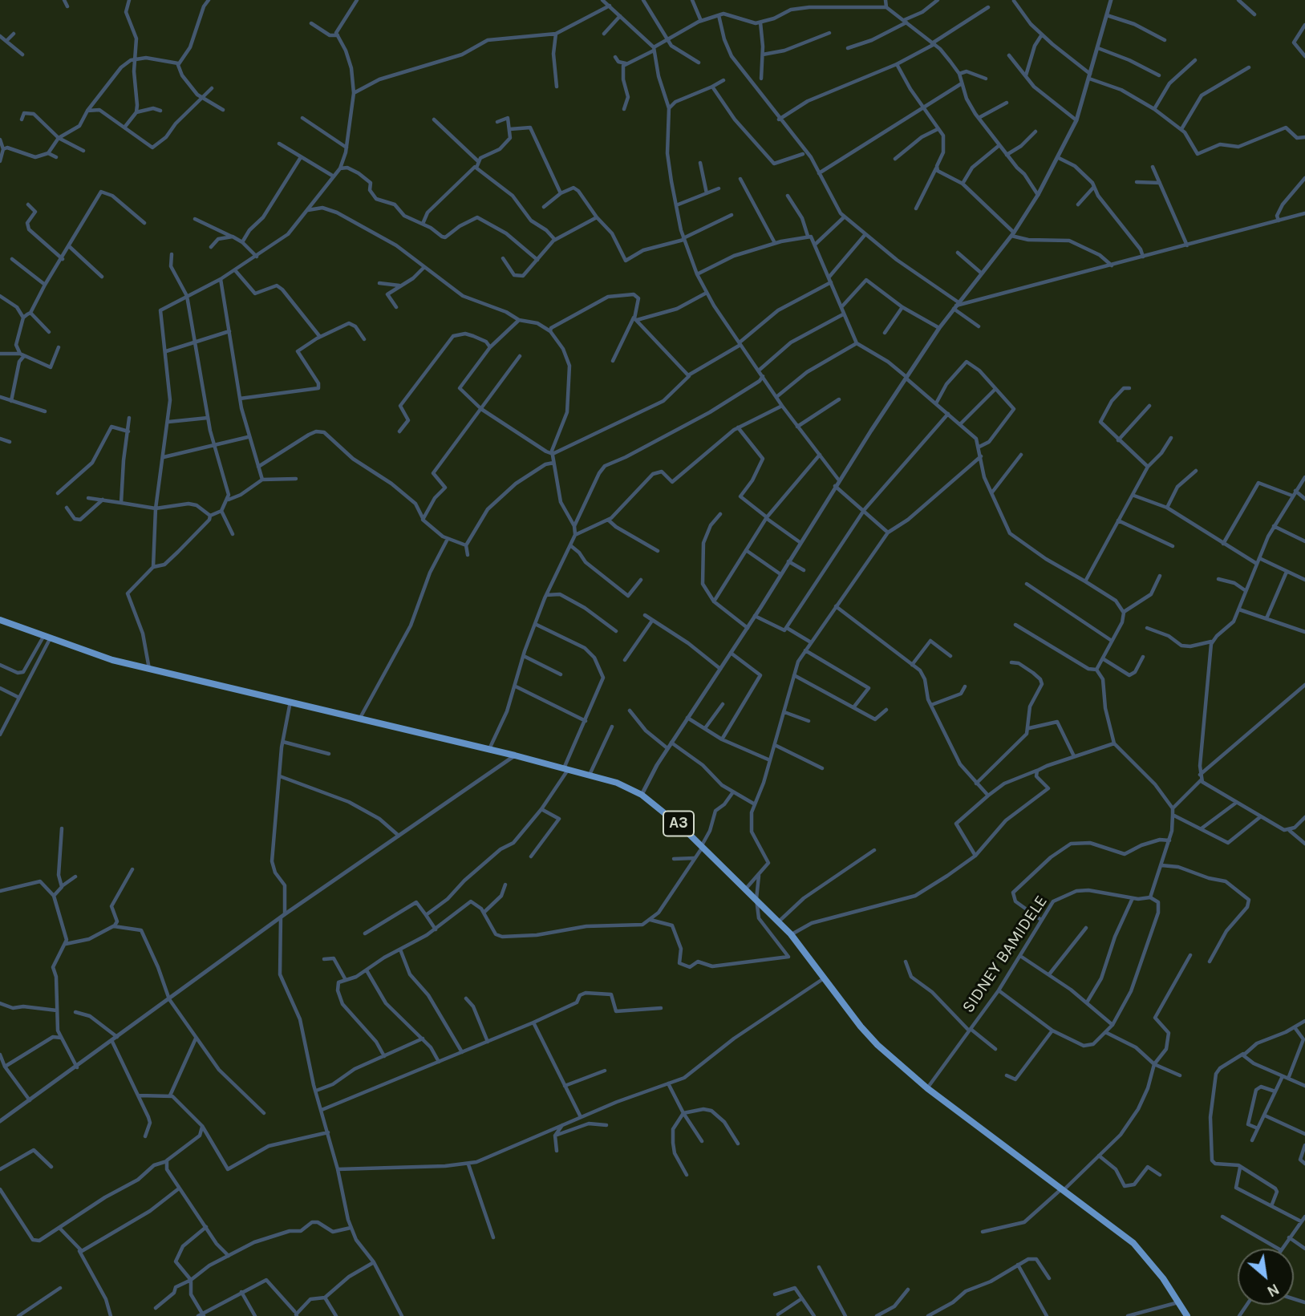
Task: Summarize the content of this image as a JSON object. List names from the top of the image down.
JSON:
{
  "streets": {
    "highway": ["A3"],
    "street": ["SIDNEY BAMIDELE"]
  },
  "crossings": [
    ["A3", "SIDNEY BAMIDELE"]
  ],
  "north": "bottom right"
}
